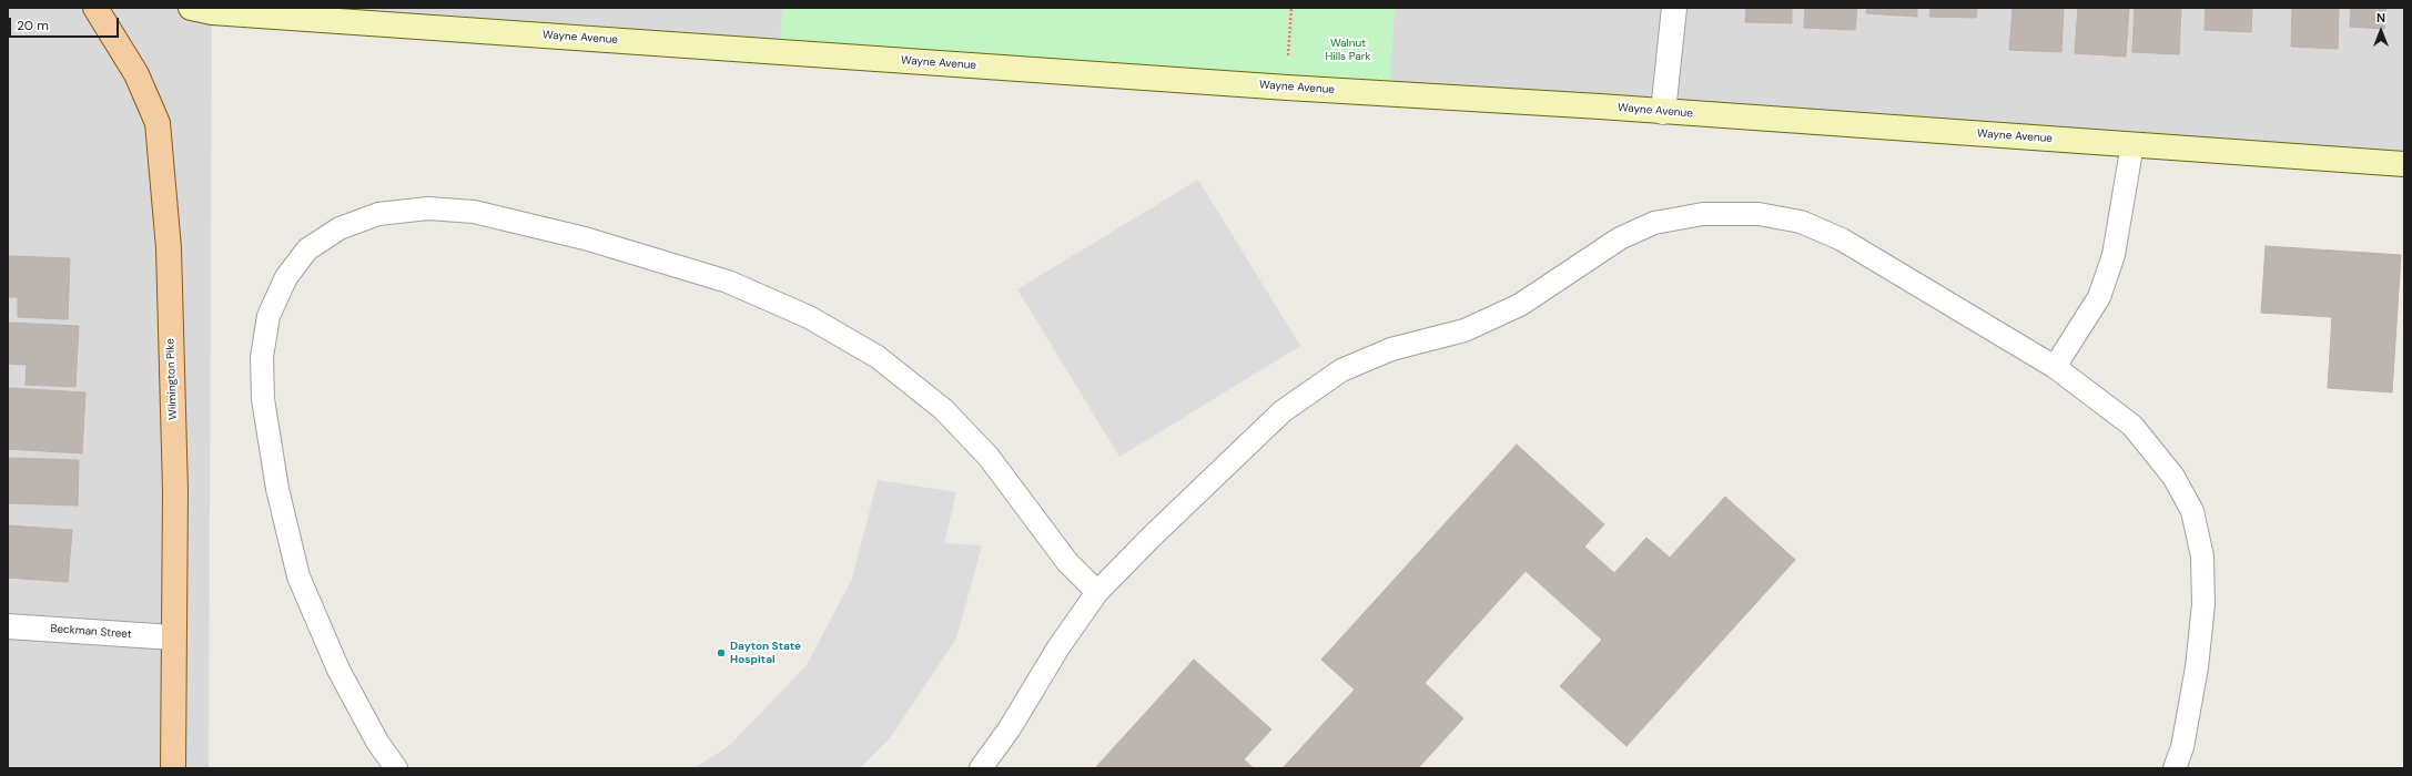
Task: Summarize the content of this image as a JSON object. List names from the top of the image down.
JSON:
{
  "streets": {
    "main road": ["Wayne Avenue", "Wilmington Pike"],
    "street": ["Beckman Street"]
  },
  "crossings": [
    ["Wilmington Pike", "Beckman Street"]
  ],
  "parks": ["Walnut Hills Park"],
  "places": ["Dayton State Hospital"],
  "scale_bar": "20 m",
  "north": "top"
}
